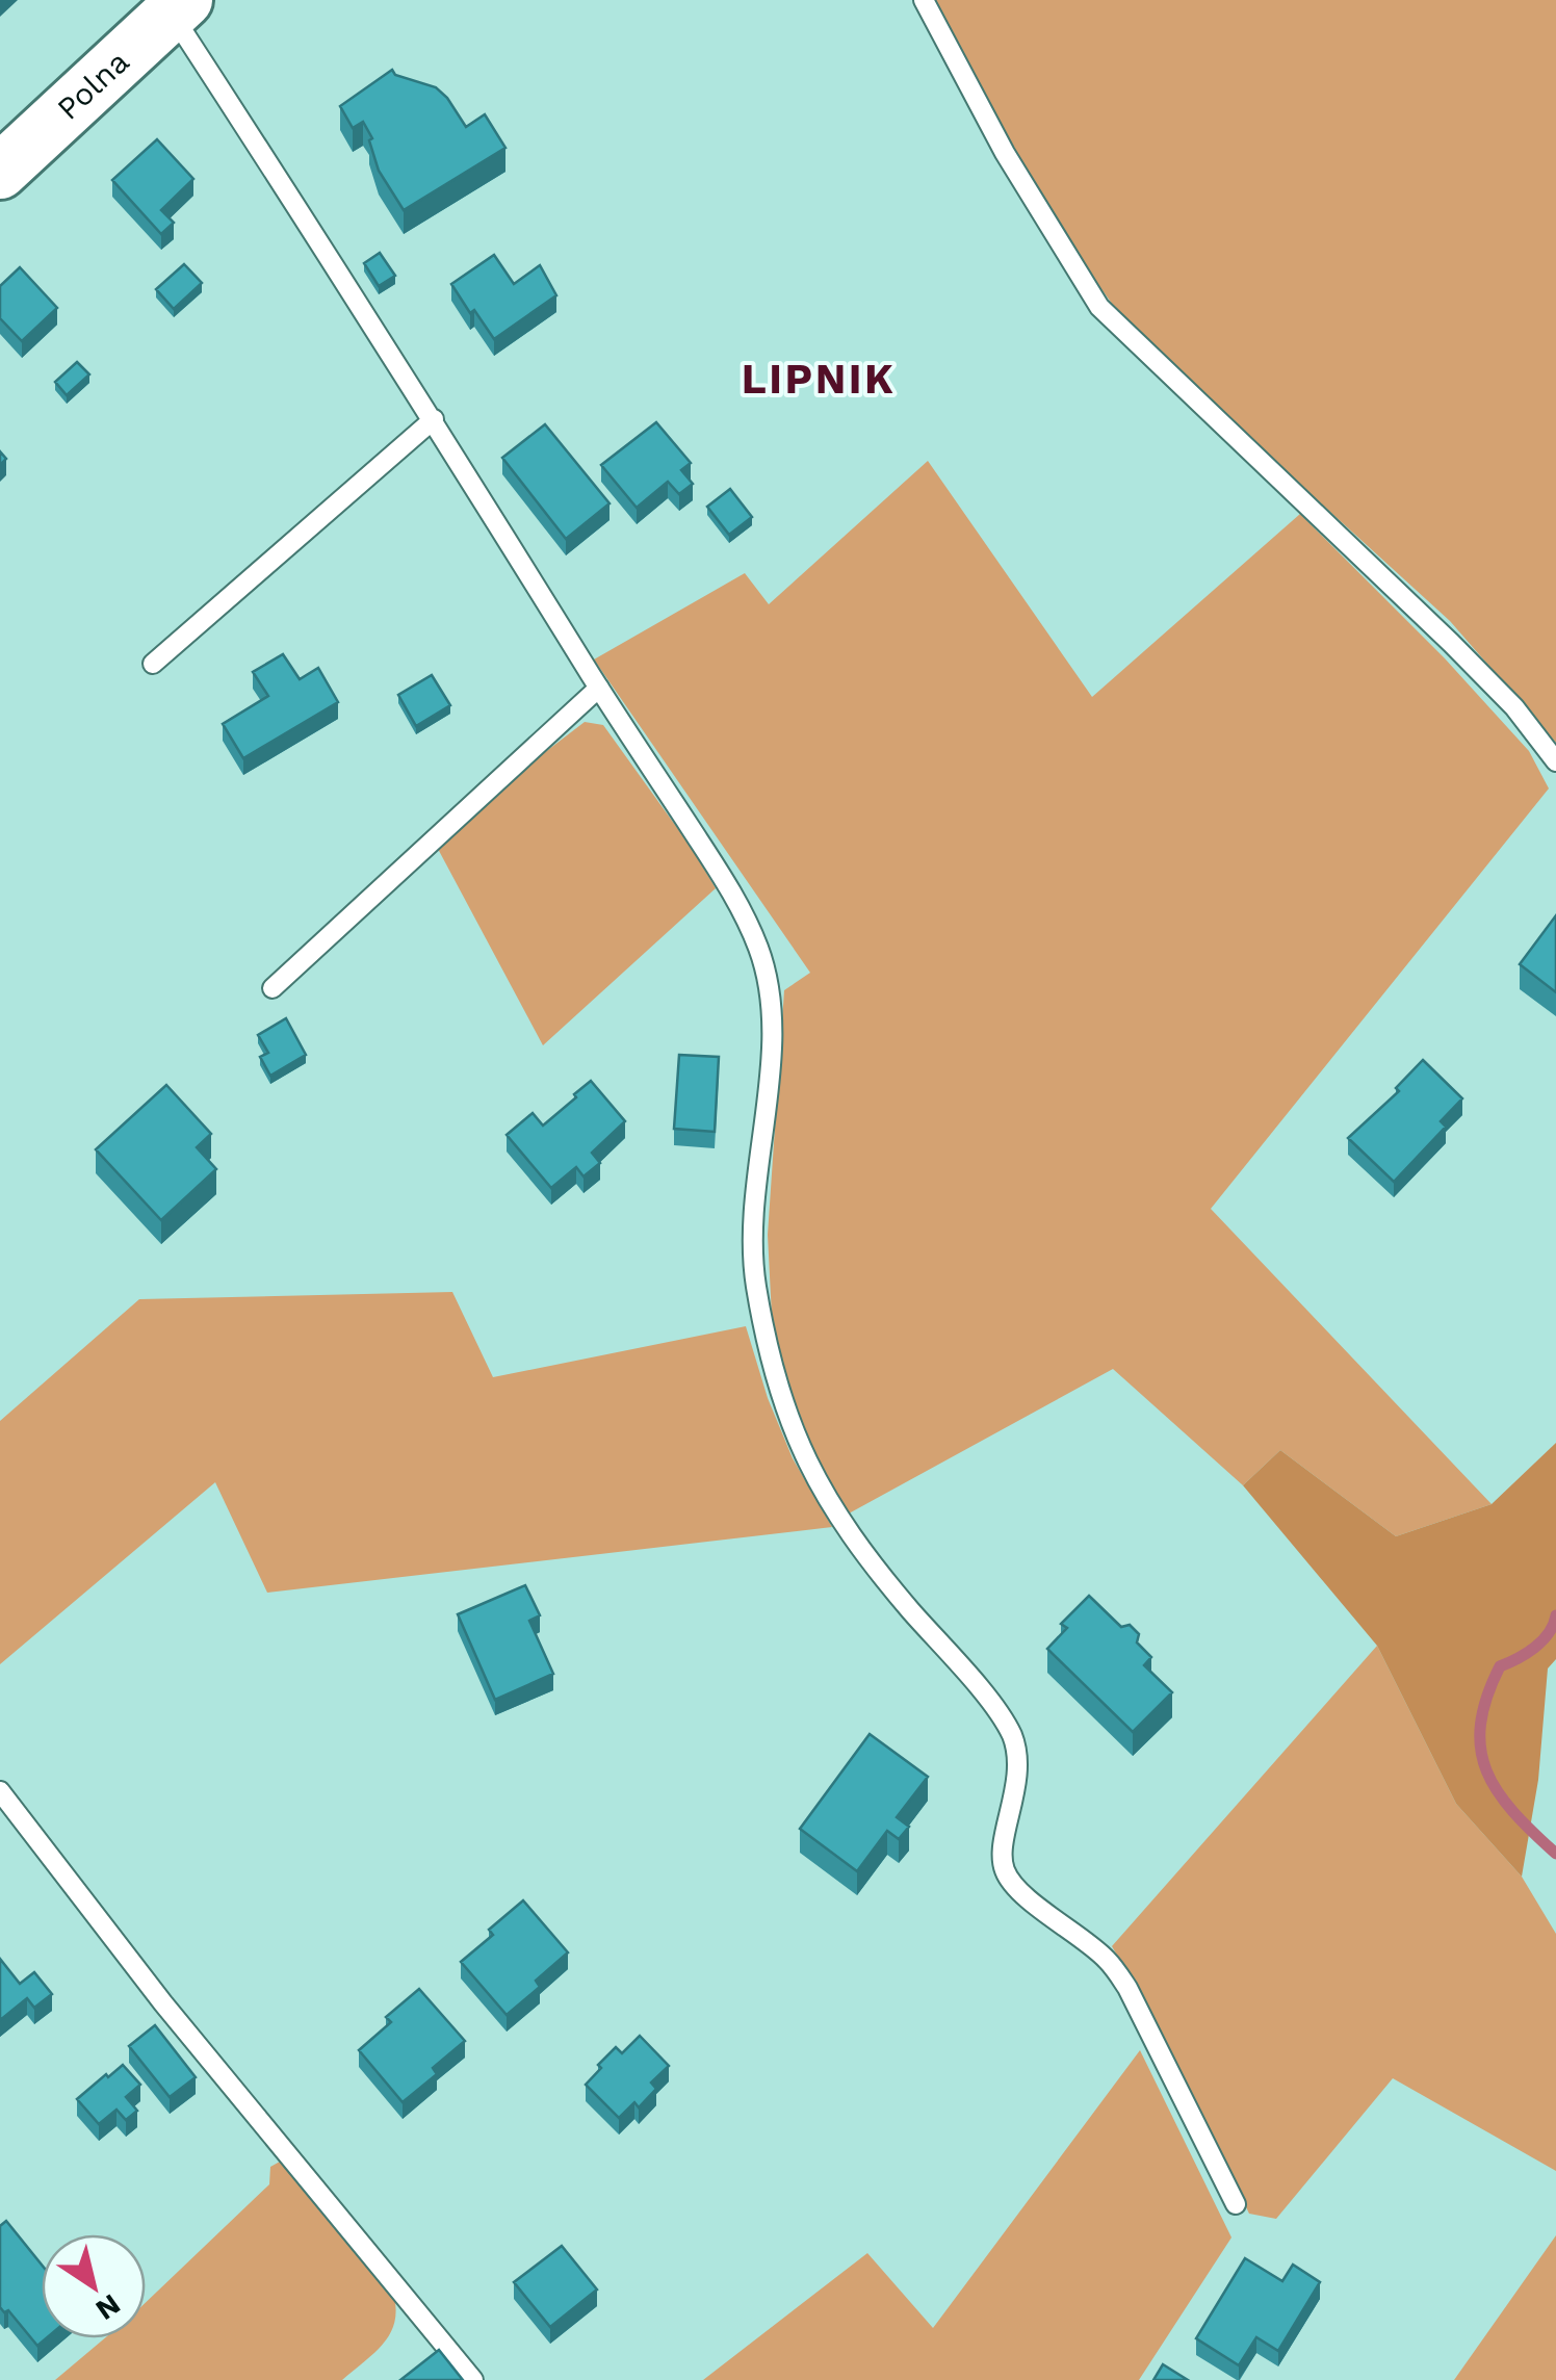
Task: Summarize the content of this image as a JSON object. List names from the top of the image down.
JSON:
{
  "streets": {
    "street": ["Polna"]
  },
  "districts": ["LIPNIK"],
  "north": "bottom right"
}
